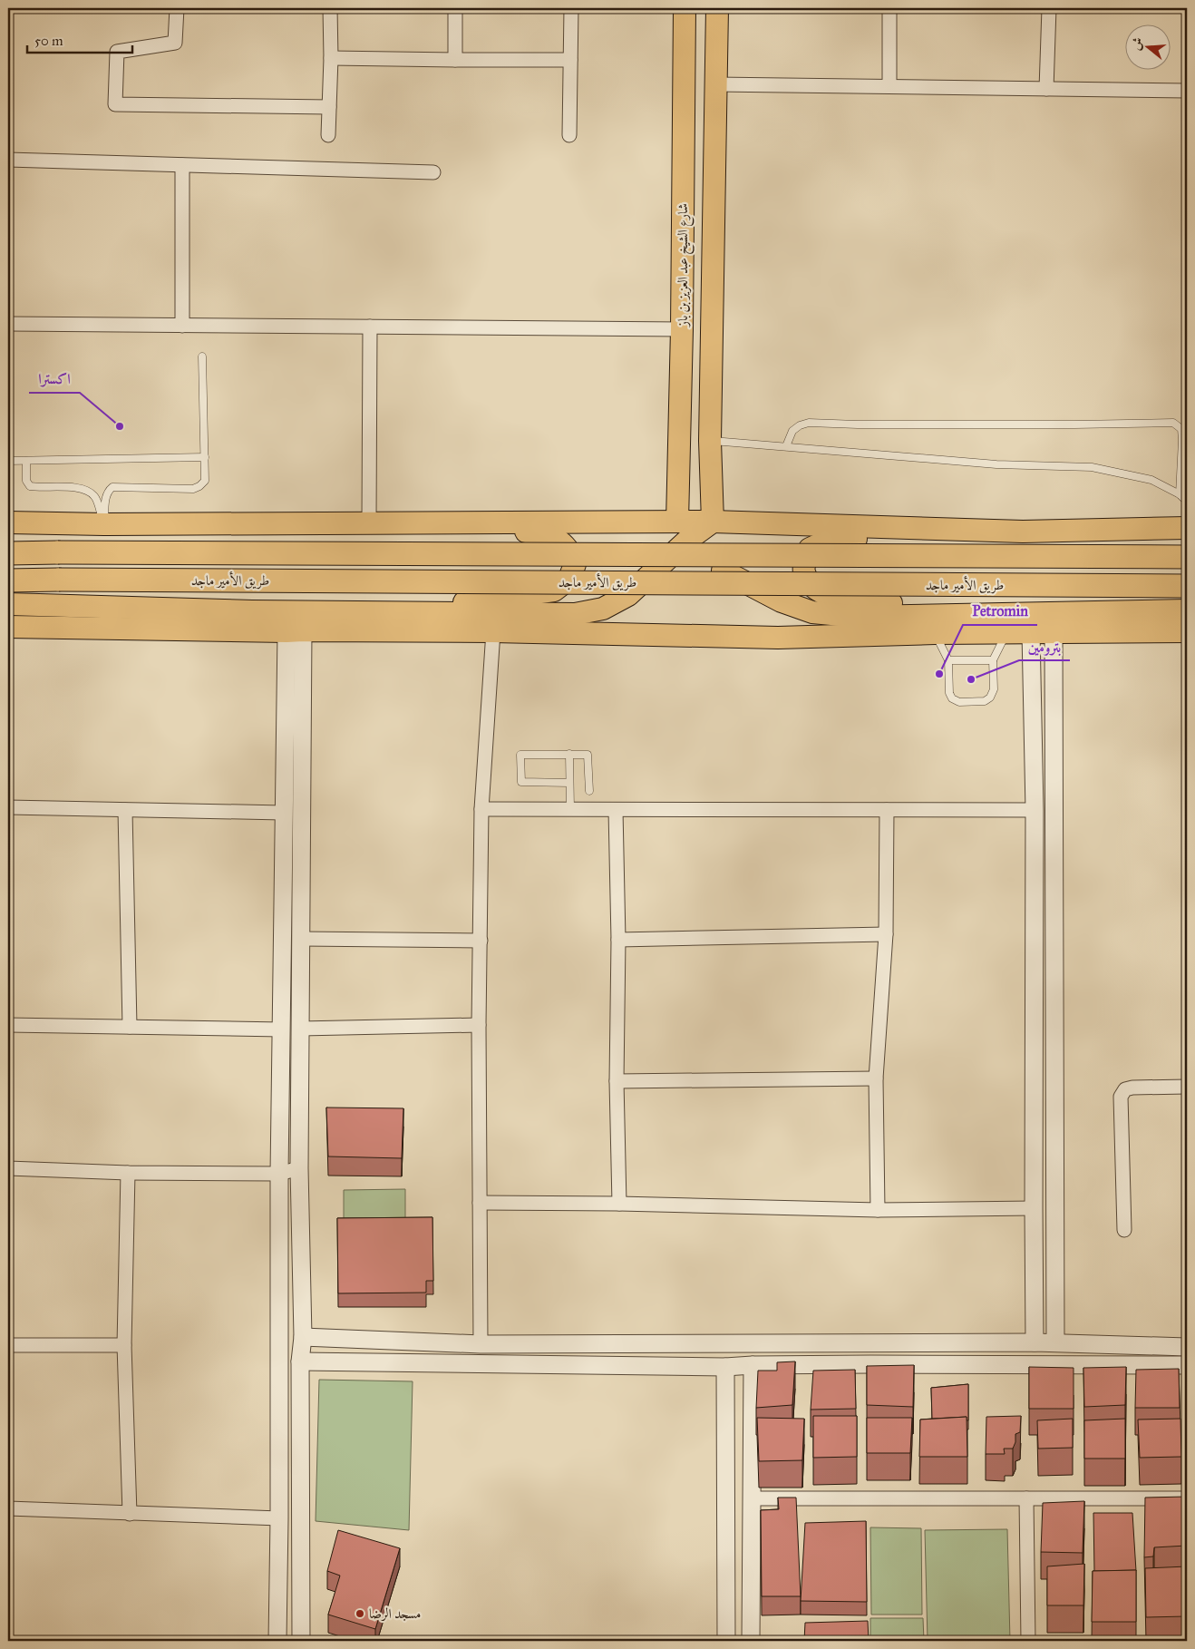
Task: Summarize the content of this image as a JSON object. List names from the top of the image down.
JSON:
{
  "streets": {
    "highway": ["طريق الأمير ماجد"],
    "main road": ["شارع الشيخ عبد العزيز بن باز"]
  },
  "places": [
    "اكسترا",
    "Petromin",
    "بترومين",
    "مسجد الرضا"
  ],
  "scale_bar": "50 m",
  "north": "left"
}
